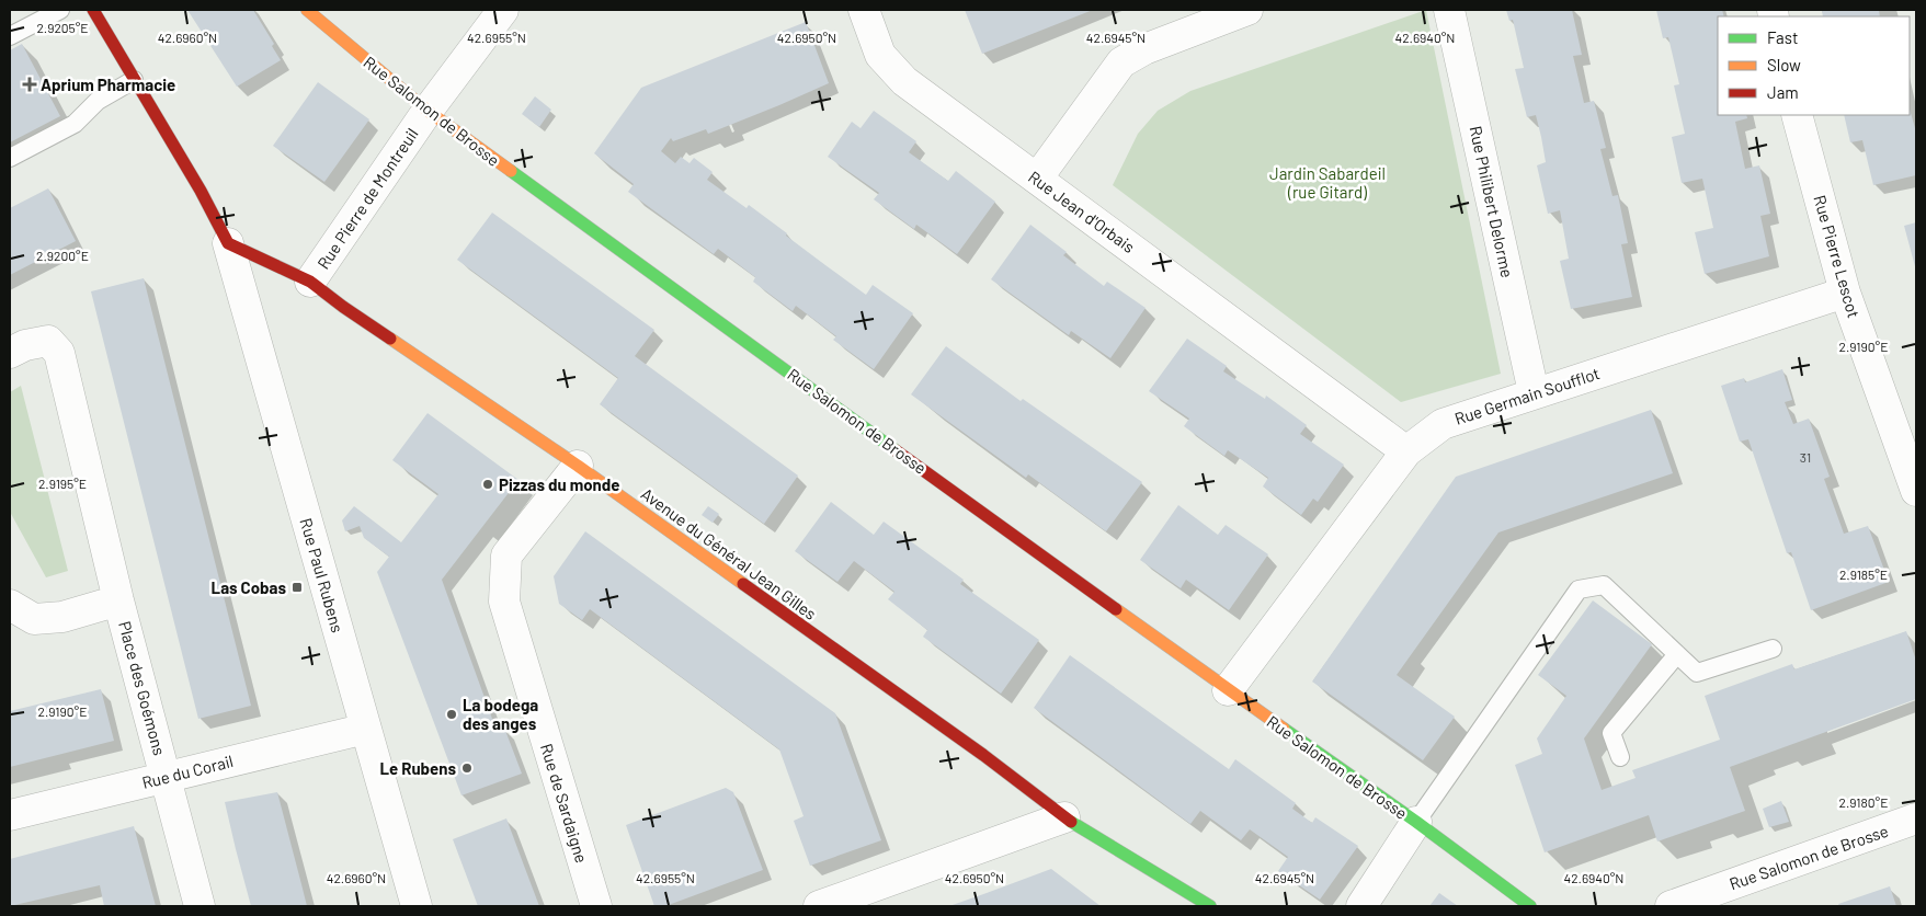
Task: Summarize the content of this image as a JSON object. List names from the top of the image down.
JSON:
{
  "streets": {
    "street": [
      "Rue Salomon de Brosse",
      "Rue Pierre de Montreuil",
      "Rue Philibert Delorme",
      "Rue Jean d'Orbais",
      "Rue Pierre Lescot",
      "Rue Germain Soufflot",
      "Avenue du Général Jean Gilles",
      "Rue Paul Rubens",
      "Place des Goémons",
      "Rue du Corail",
      "Rue de Sardaigne"
    ]
  },
  "crossings": [
    ["Rue Salomon de Brosse", "Rue Pierre de Montreuil"],
    ["Rue Salomon de Brosse", "Rue Germain Soufflot"],
    ["Rue Pierre de Montreuil", "Avenue du Général Jean Gilles"],
    ["Rue Philibert Delorme", "Rue Germain Soufflot"],
    ["Rue Jean d'Orbais", "Rue Germain Soufflot"],
    ["Rue Pierre Lescot", "Rue Germain Soufflot"],
    ["Avenue du Général Jean Gilles", "Rue Paul Rubens"],
    ["Avenue du Général Jean Gilles", "Rue de Sardaigne"],
    ["Rue Paul Rubens", "Rue du Corail"],
    ["Place des Goémons", "Rue du Corail"]
  ],
  "parks": ["Jardin Sabardeil (rue Gitard)"],
  "places": {
    "health": ["Aprium Pharmacie"],
    "other": ["Pizzas du monde", "La bodega des anges", "Le Rubens"],
    "transit": ["Las Cobas"]
  },
  "house_numbers": ["31"],
  "legend": ["Fast", "Slow", "Jam"],
  "coordinates": [
    "2.9205°E",
    "42.6960°N",
    "42.6955°N",
    "42.6950°N",
    "42.6945°N",
    "42.6940°N",
    "2.9200°E",
    "2.9190°E",
    "2.9195°E",
    "2.9185°E",
    "2.9180°E"
  ]
}
